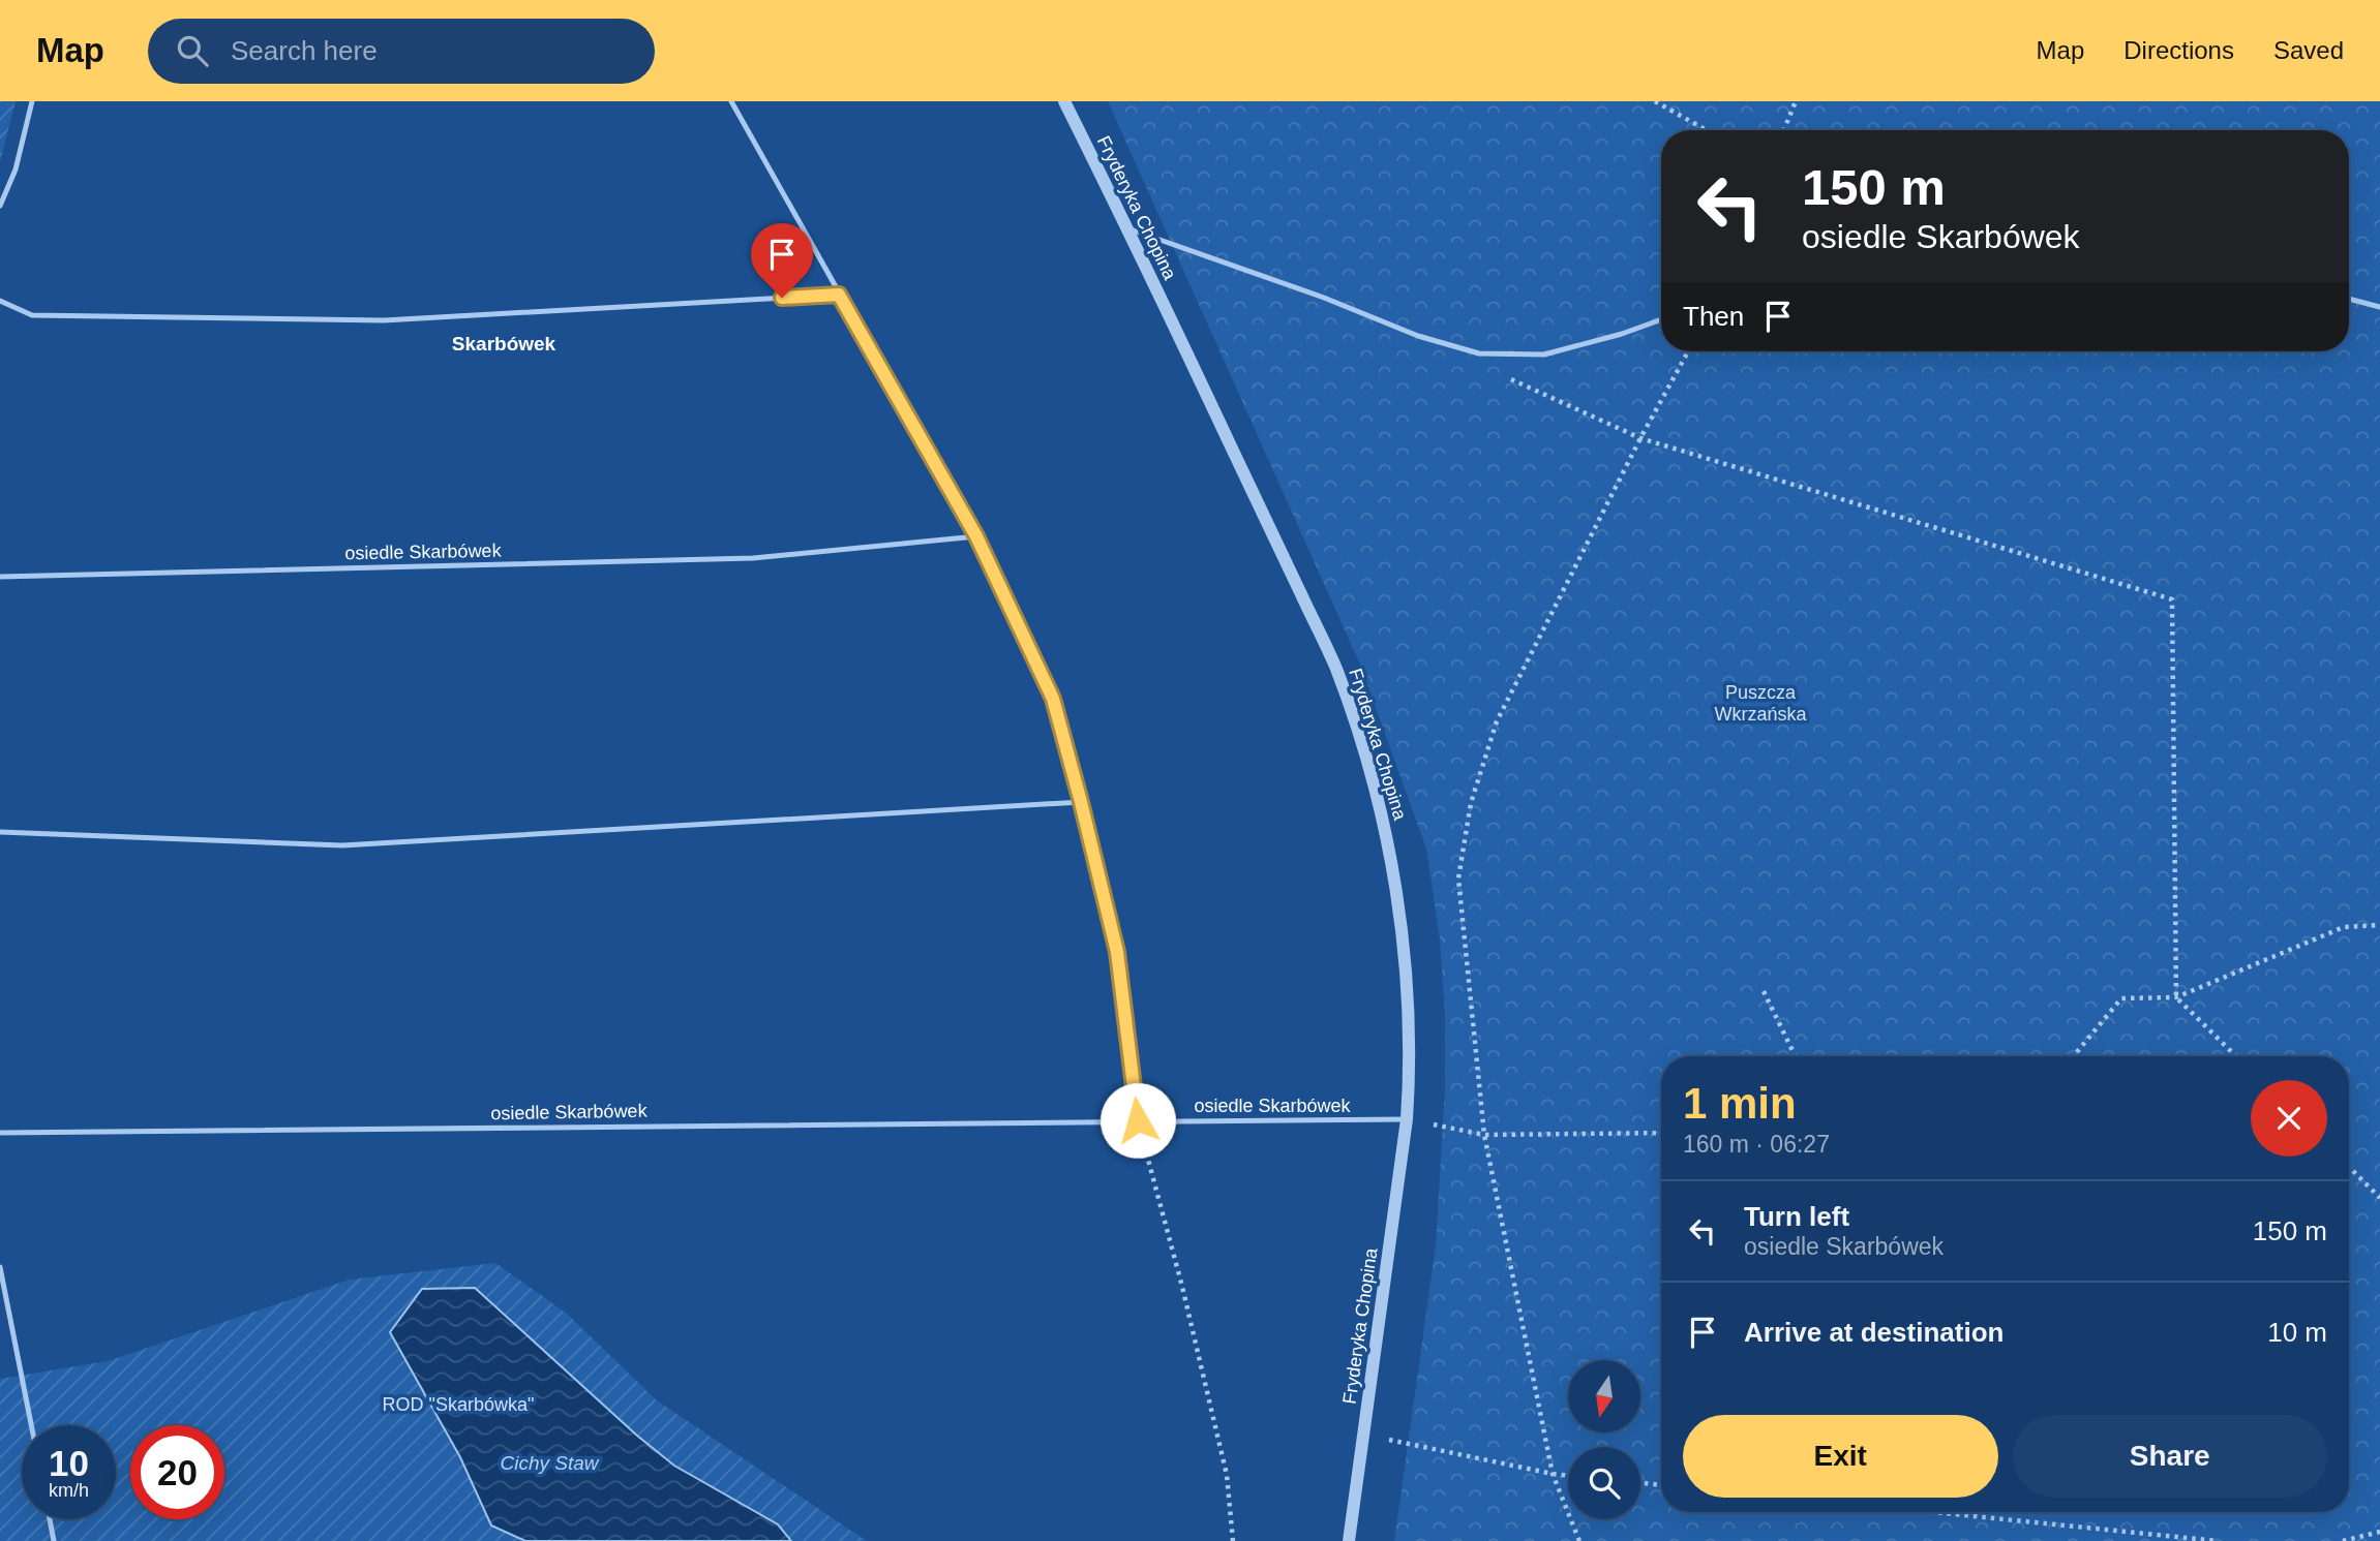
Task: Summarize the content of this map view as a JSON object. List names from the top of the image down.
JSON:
{
  "streets": {
    "street": ["Fryderyka Chopina"],
    "lane": ["osiedle Skarbówek"]
  },
  "crossings": [
    ["Fryderyka Chopina", "osiedle Skarbówek"]
  ],
  "districts": ["Skarbówek"],
  "water": ["Cichy Staw"],
  "parks": ["Puszcza Wkrzańska", "ROD \"Skarbówka\""],
  "north": "bottom",
  "page": {
    "header": "Map",
    "search": "Search here",
    "nav": ["Map", "Directions", "Saved"],
    "turn": ["150 m", "osiedle Skarbówek"],
    "then": "Then",
    "heading": ["1 min", "160 m · 06:27"],
    "list": [
      {
        "name": "Turn left",
        "note": "osiedle Skarbówek",
        "value": "150 m"
      },
      {
        "name": "Arrive at destination",
        "value": "10 m"
      }
    ],
    "buttons": ["Exit", "Share"],
    "speed": "10 km/h",
    "limit": "20"
  }
}
